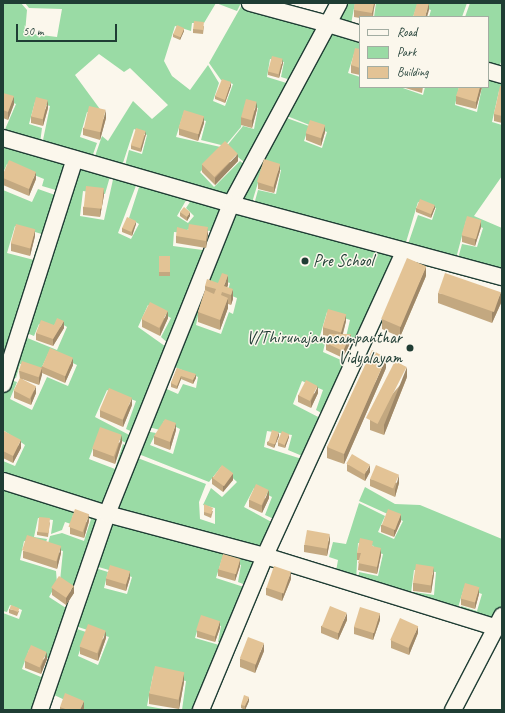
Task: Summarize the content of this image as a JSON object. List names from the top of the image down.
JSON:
{
  "places": ["Pre School", "V/Thirunajanasampanthar Vidyalayam"],
  "legend": ["Road", "Park", "Building"],
  "scale_bar": "50 m"
}
